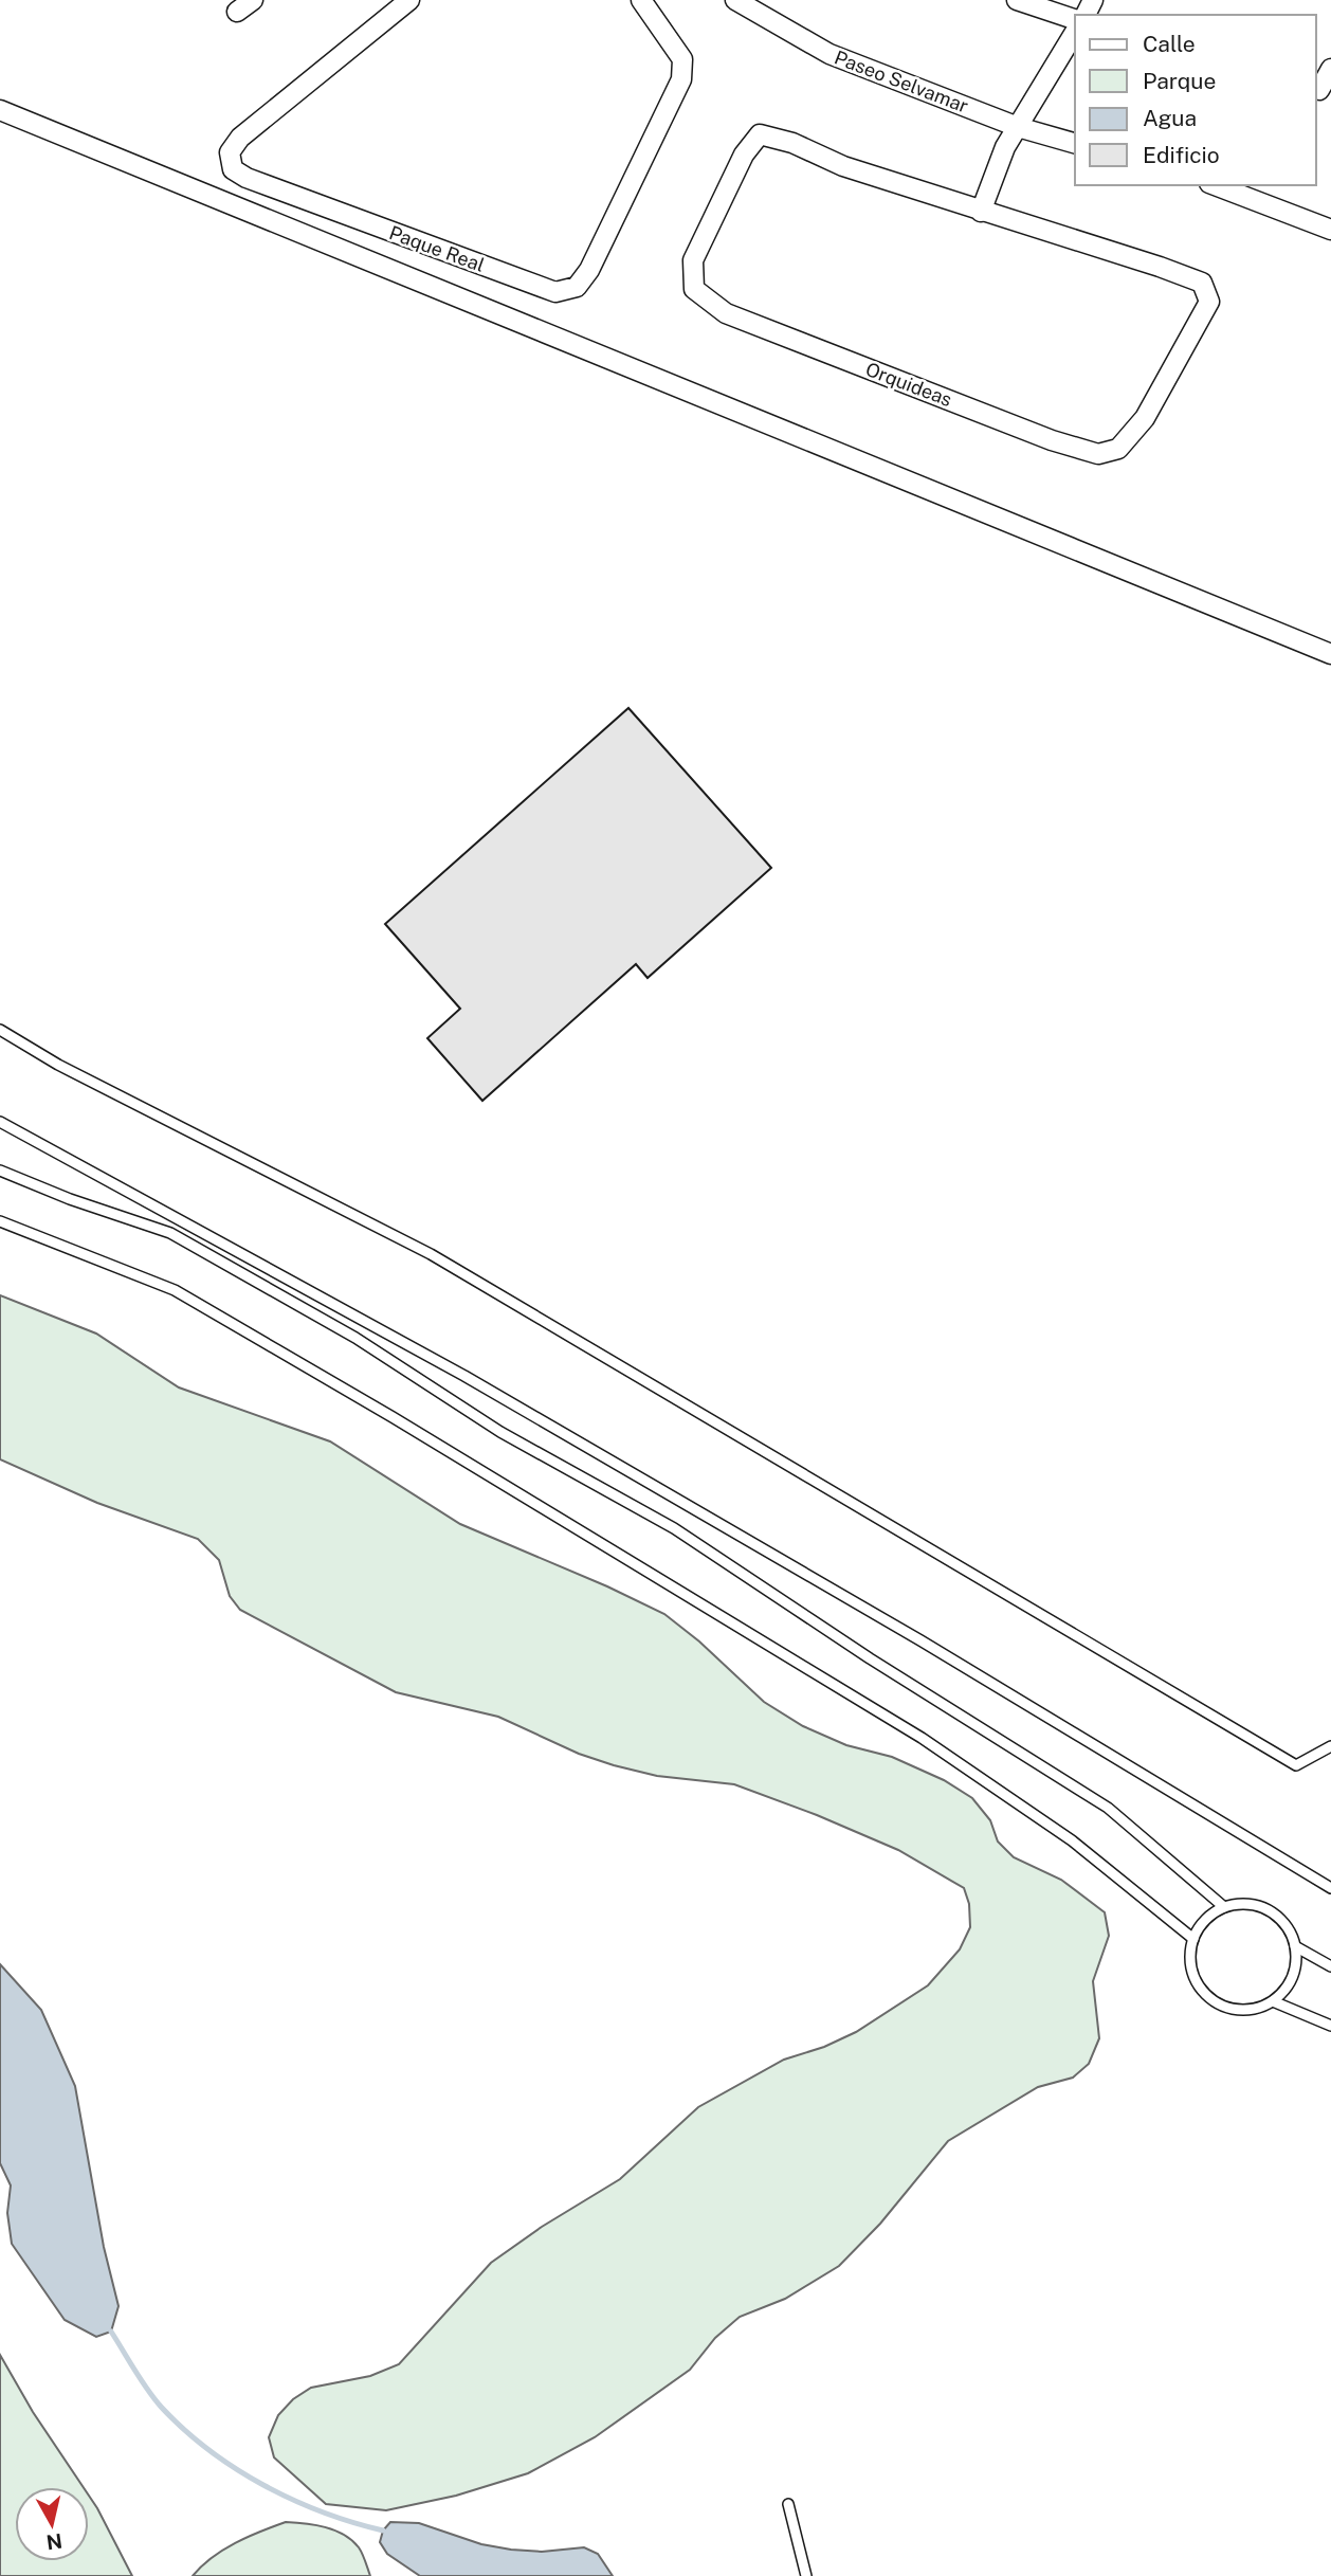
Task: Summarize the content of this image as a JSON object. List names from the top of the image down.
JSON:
{
  "streets": {
    "street": ["Paseo Selvamar", "Paque Real", "Orquideas"]
  },
  "legend": [
    "Calle",
    "Parque",
    "Agua",
    "Edificio"
  ],
  "north": "bottom"
}
